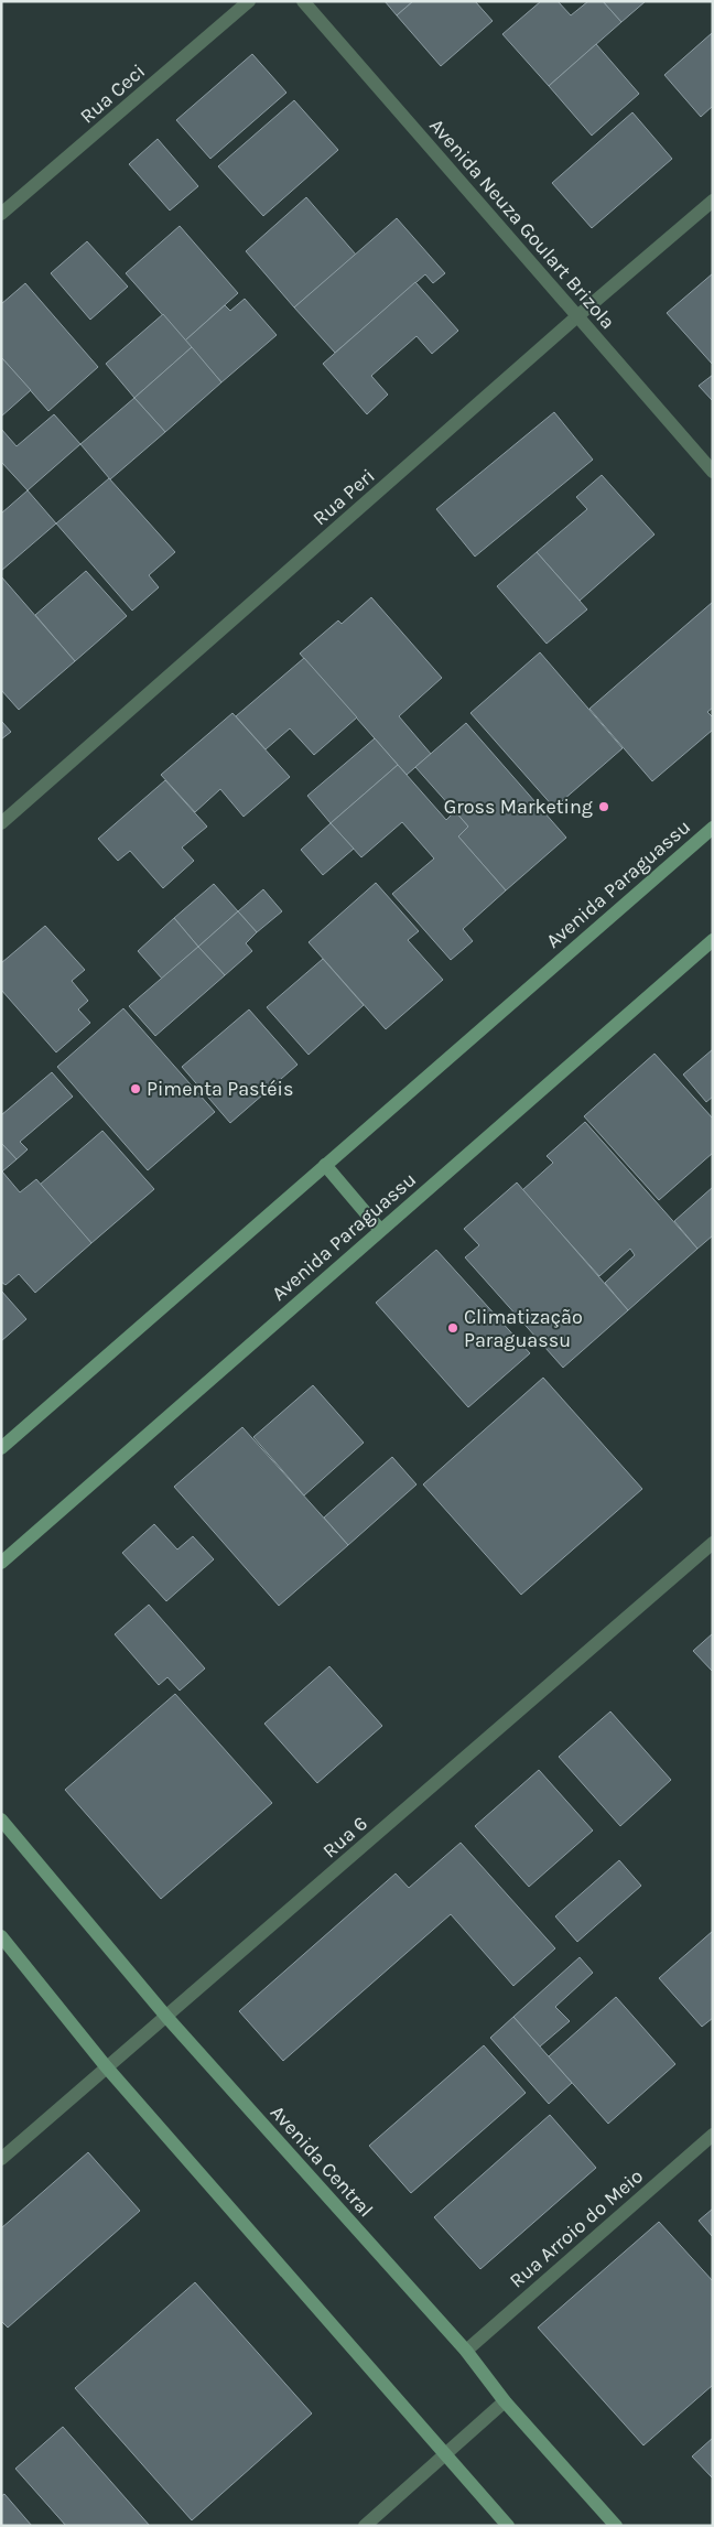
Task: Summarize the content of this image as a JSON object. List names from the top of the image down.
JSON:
{
  "streets": {
    "main road": ["Avenida Paraguassu", "Avenida Central"],
    "street": [
      "Rua Ceci",
      "Avenida Neuza Goulart Brizola",
      "Rua Peri",
      "Rua 6",
      "Rua Arroio do Meio"
    ]
  },
  "crossings": [
    ["Avenida Neuza Goulart Brizola", "Rua Peri"],
    ["Rua 6", "Avenida Central"],
    ["Avenida Central", "Rua Arroio do Meio"]
  ],
  "places": ["Gross Marketing", "Pimenta Pastéis", "Climatização Paraguassu"]
}
